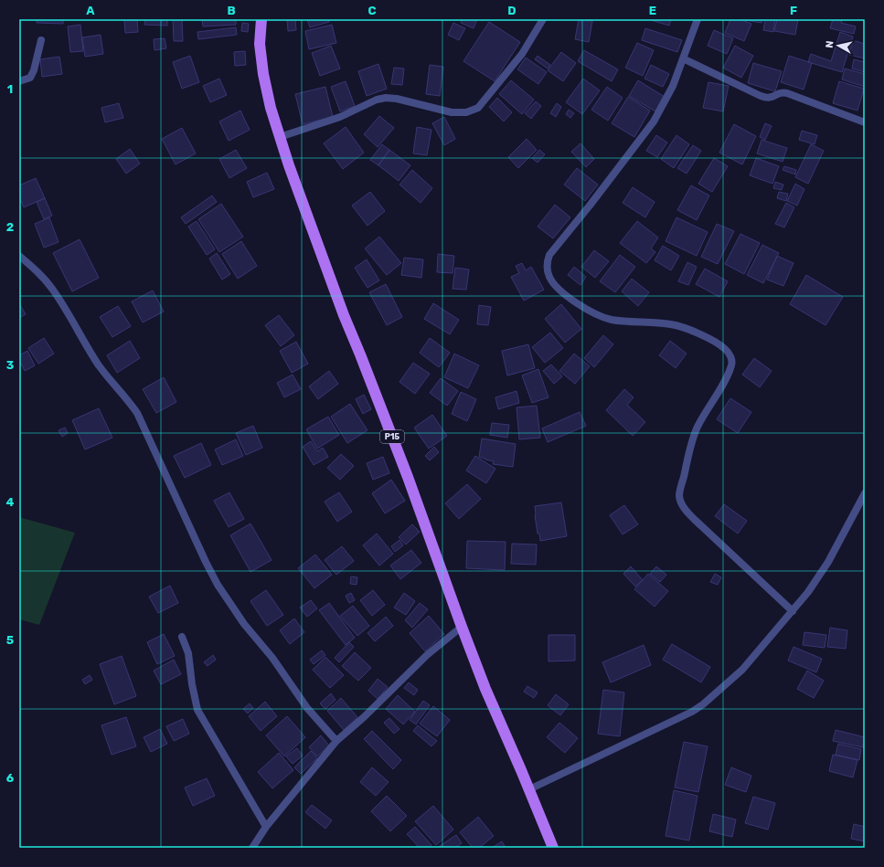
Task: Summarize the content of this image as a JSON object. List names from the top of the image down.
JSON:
{
  "streets": {
    "main road": ["P15"]
  },
  "north": "left",
  "grid": {
    "columns": [
      "A",
      "B",
      "C",
      "D",
      "E",
      "F"
    ],
    "rows": [
      "1",
      "2",
      "3",
      "4",
      "5",
      "6"
    ]
  }
}
